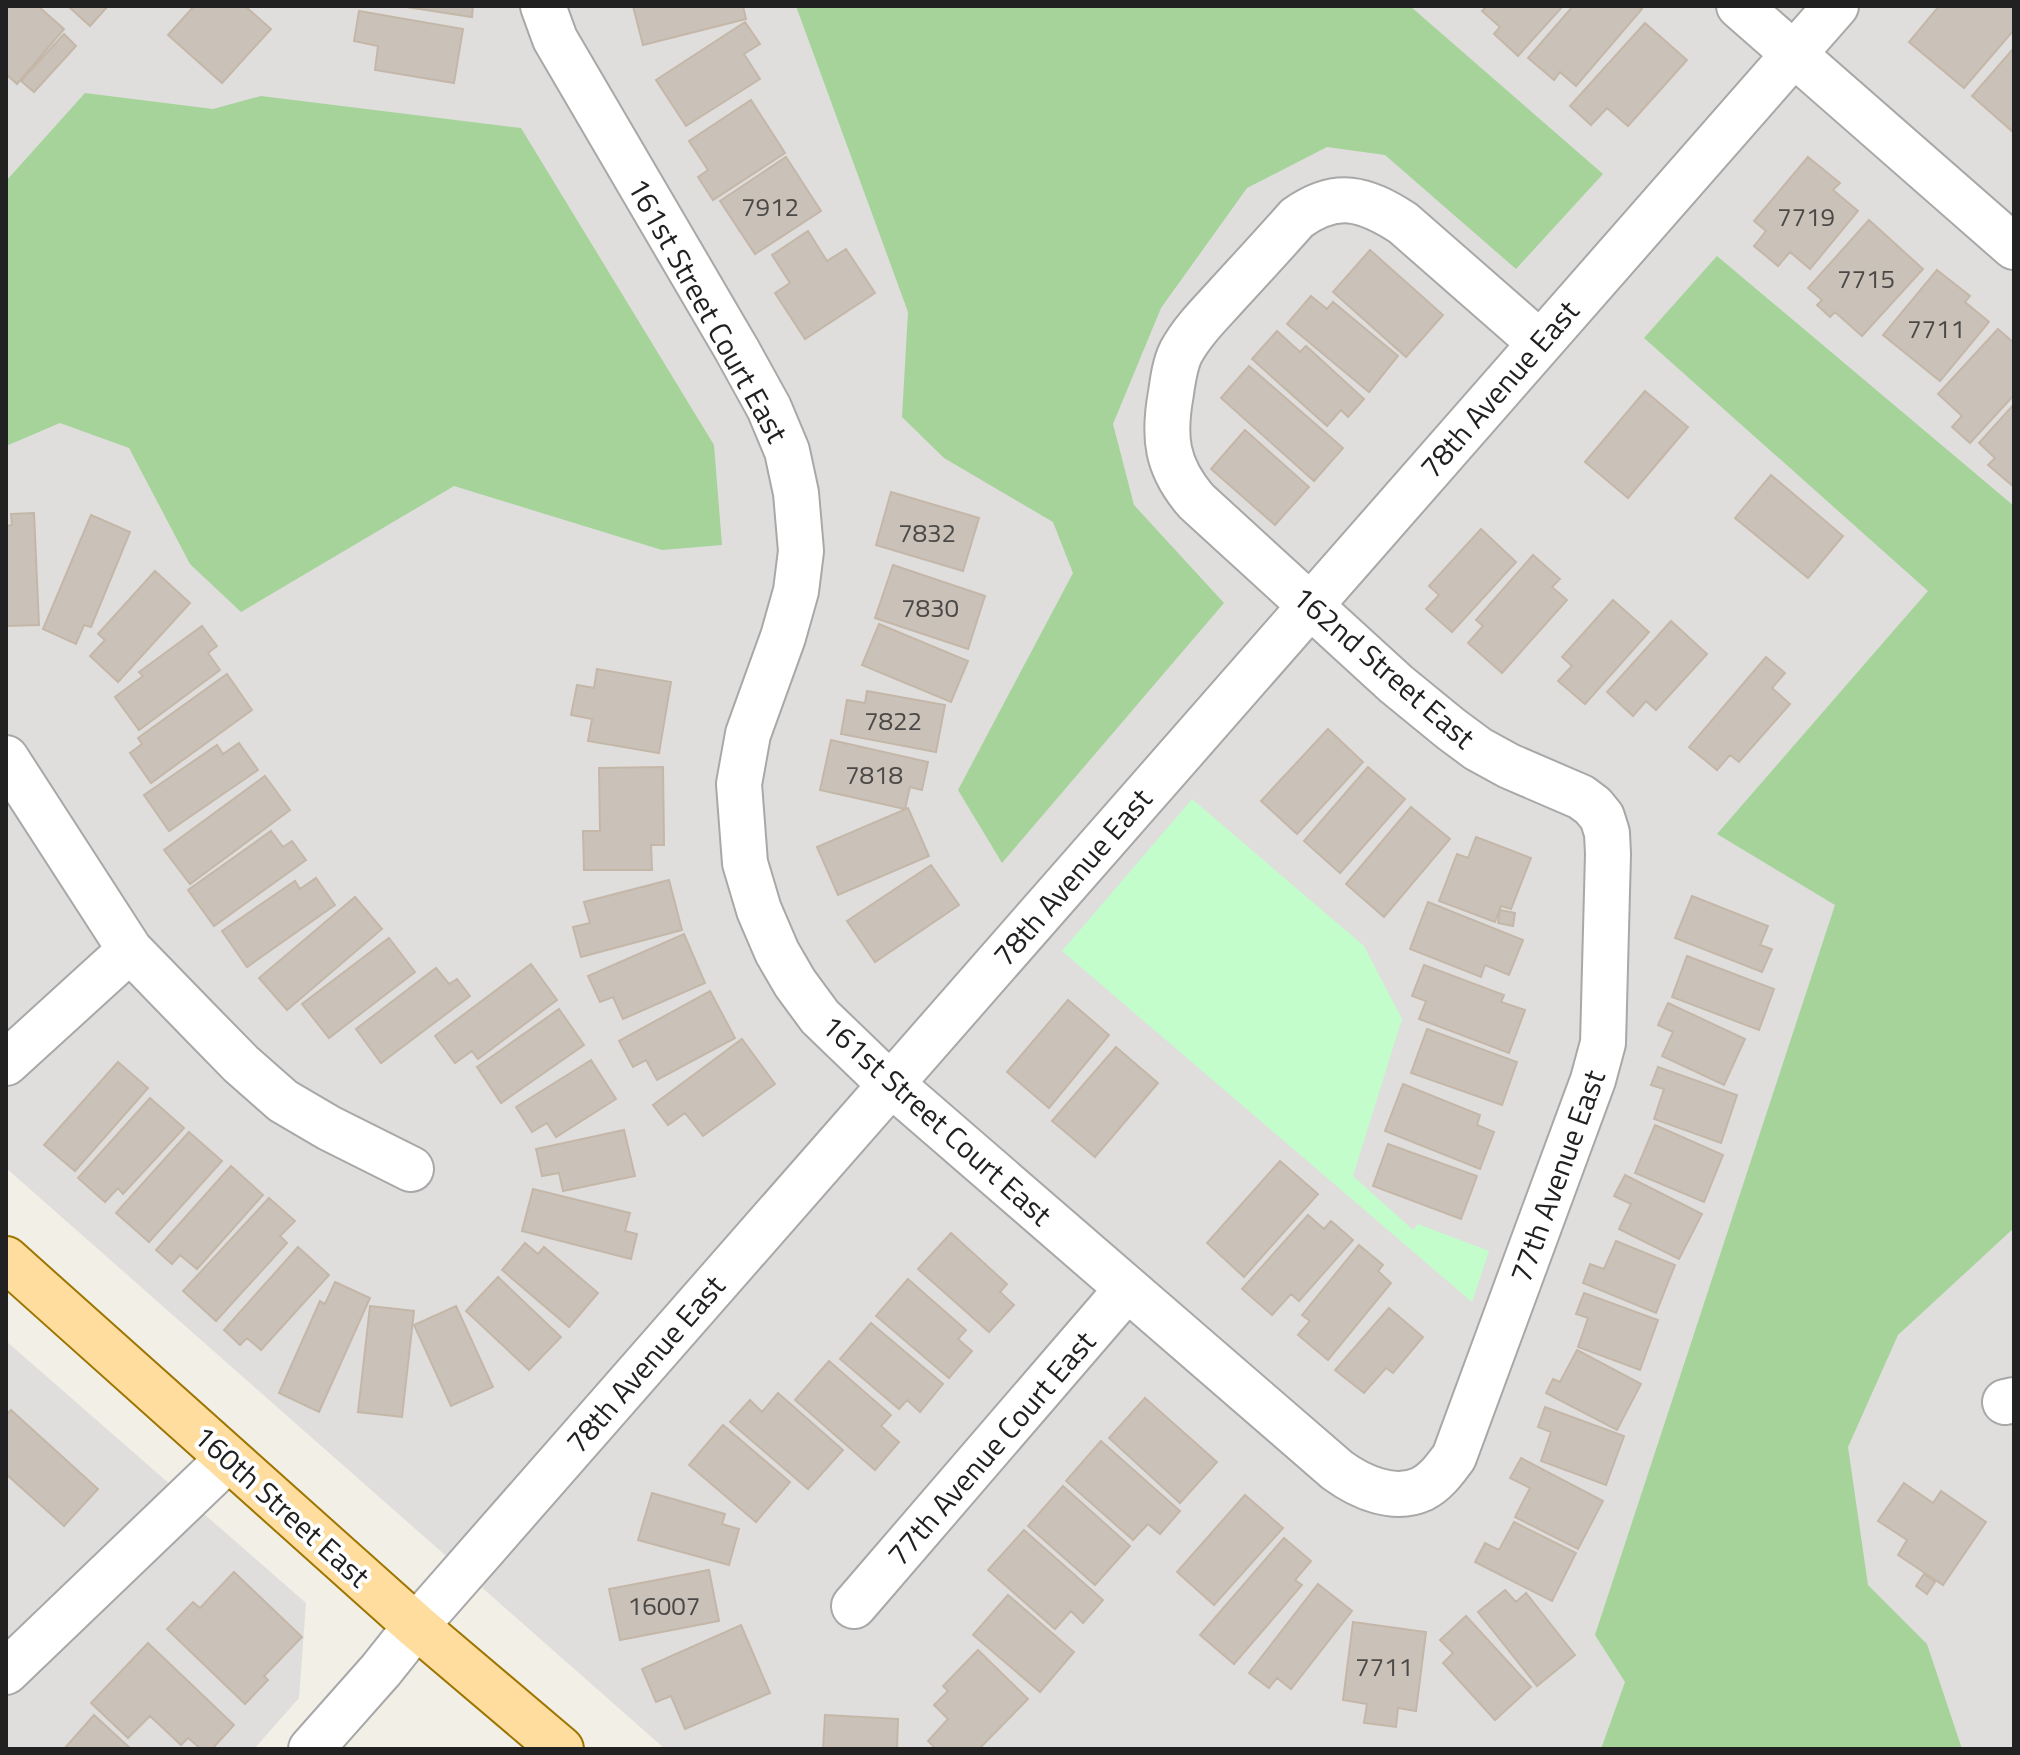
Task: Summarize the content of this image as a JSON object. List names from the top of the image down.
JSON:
{
  "streets": {
    "main road": ["160th Street East"],
    "street": [
      "161st Street Court East",
      "78th Avenue East",
      "162nd Street East",
      "77th Avenue East",
      "77th Avenue Court East"
    ]
  },
  "crossings": [
    ["161st Street Court East", "78th Avenue East"],
    ["161st Street Court East", "77th Avenue East"],
    ["161st Street Court East", "77th Avenue Court East"],
    ["78th Avenue East", "162nd Street East"],
    ["78th Avenue East", "160th Street East"],
    ["162nd Street East", "77th Avenue East"]
  ],
  "house_numbers": [
    "7912",
    "7719",
    "7715",
    "7711",
    "7832",
    "7830",
    "7822",
    "7818",
    "16007",
    "7711"
  ]
}
